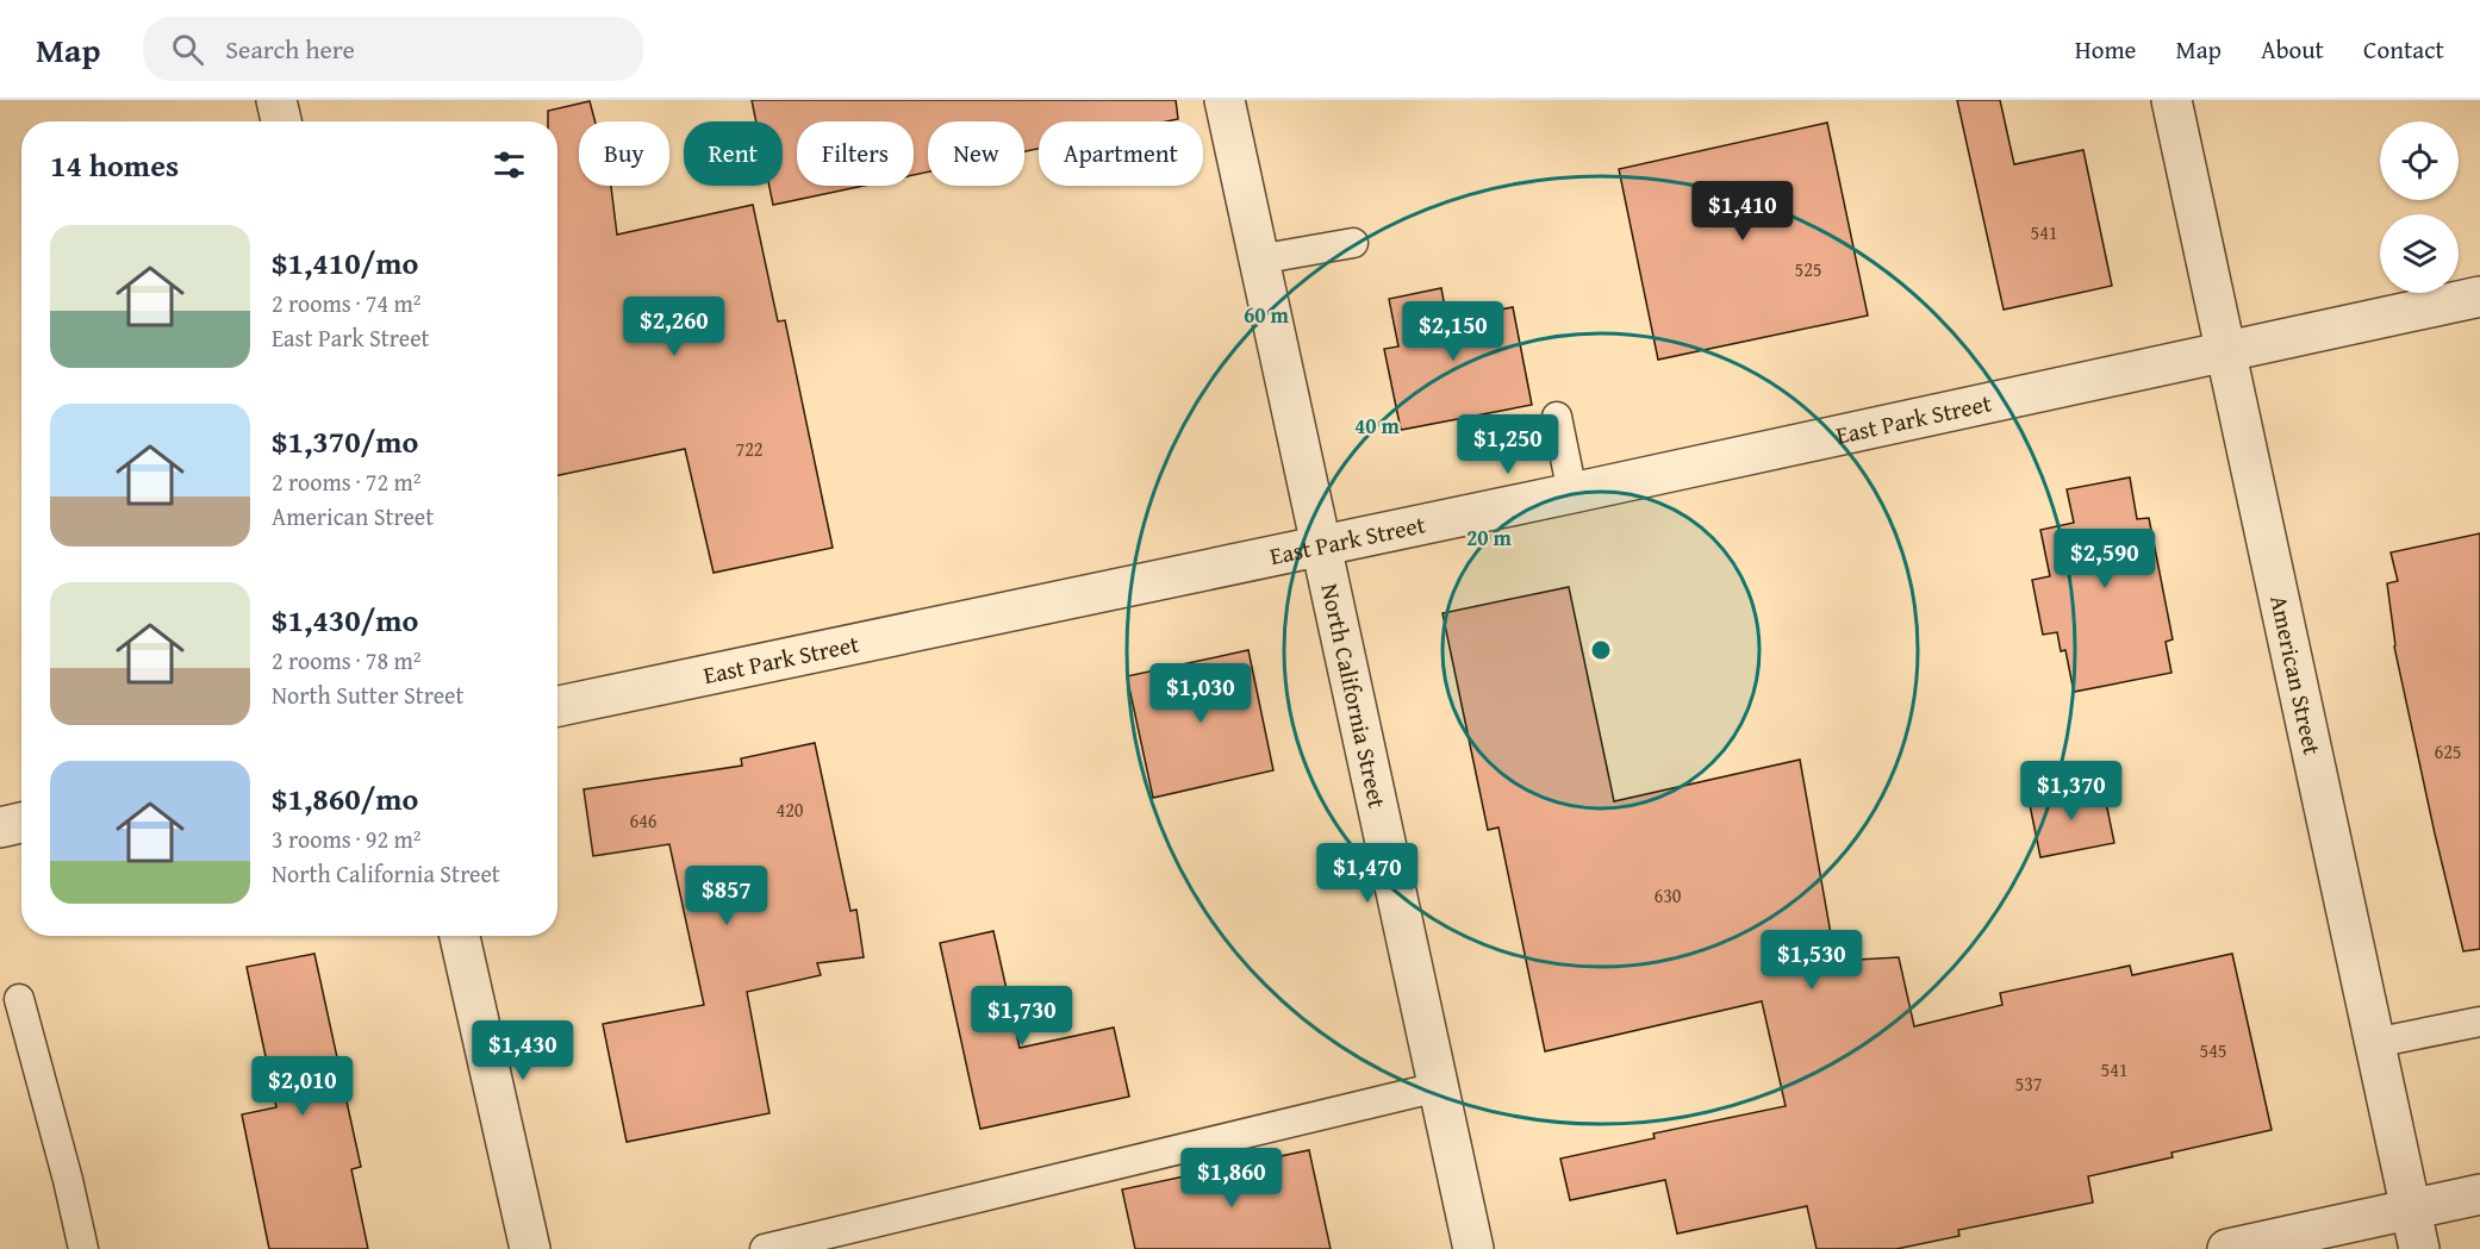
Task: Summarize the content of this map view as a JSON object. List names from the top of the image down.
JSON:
{
  "streets": {
    "street": ["East Park Street", "American Street", "North California Street"]
  },
  "crossings": [
    ["East Park Street", "American Street"],
    ["East Park Street", "North California Street"]
  ],
  "house_numbers": [
    "541",
    "525",
    "722",
    "625",
    "420",
    "646",
    "630",
    "545",
    "541",
    "537"
  ],
  "page": {
    "header": "Map",
    "search": "Search here",
    "nav": [
      "Home",
      "Map",
      "About",
      "Contact"
    ],
    "chip": [
      "Buy",
      "Rent",
      "Filters",
      "New",
      "Apartment"
    ],
    "heading": "14 homes",
    "price": [
      "$1,410",
      "$2,260",
      "$2,150",
      "$1,250",
      "$2,590",
      "$1,030",
      "$1,370",
      "$1,470",
      "$857",
      "$1,530",
      "$1,730",
      "$1,430",
      "$2,010",
      "$1,860"
    ],
    "list": [
      {
        "name": "$1,410/mo",
        "note": "2 rooms · 74 m² · East Park Street"
      },
      {
        "name": "$1,370/mo",
        "note": "2 rooms · 72 m² · American Street"
      },
      {
        "name": "$1,430/mo",
        "note": "2 rooms · 78 m² · North Sutter Street"
      },
      {
        "name": "$1,860/mo",
        "note": "3 rooms · 92 m² · North California Street"
      }
    ]
  },
  "rings": ["60 m", "40 m", "20 m"]
}
